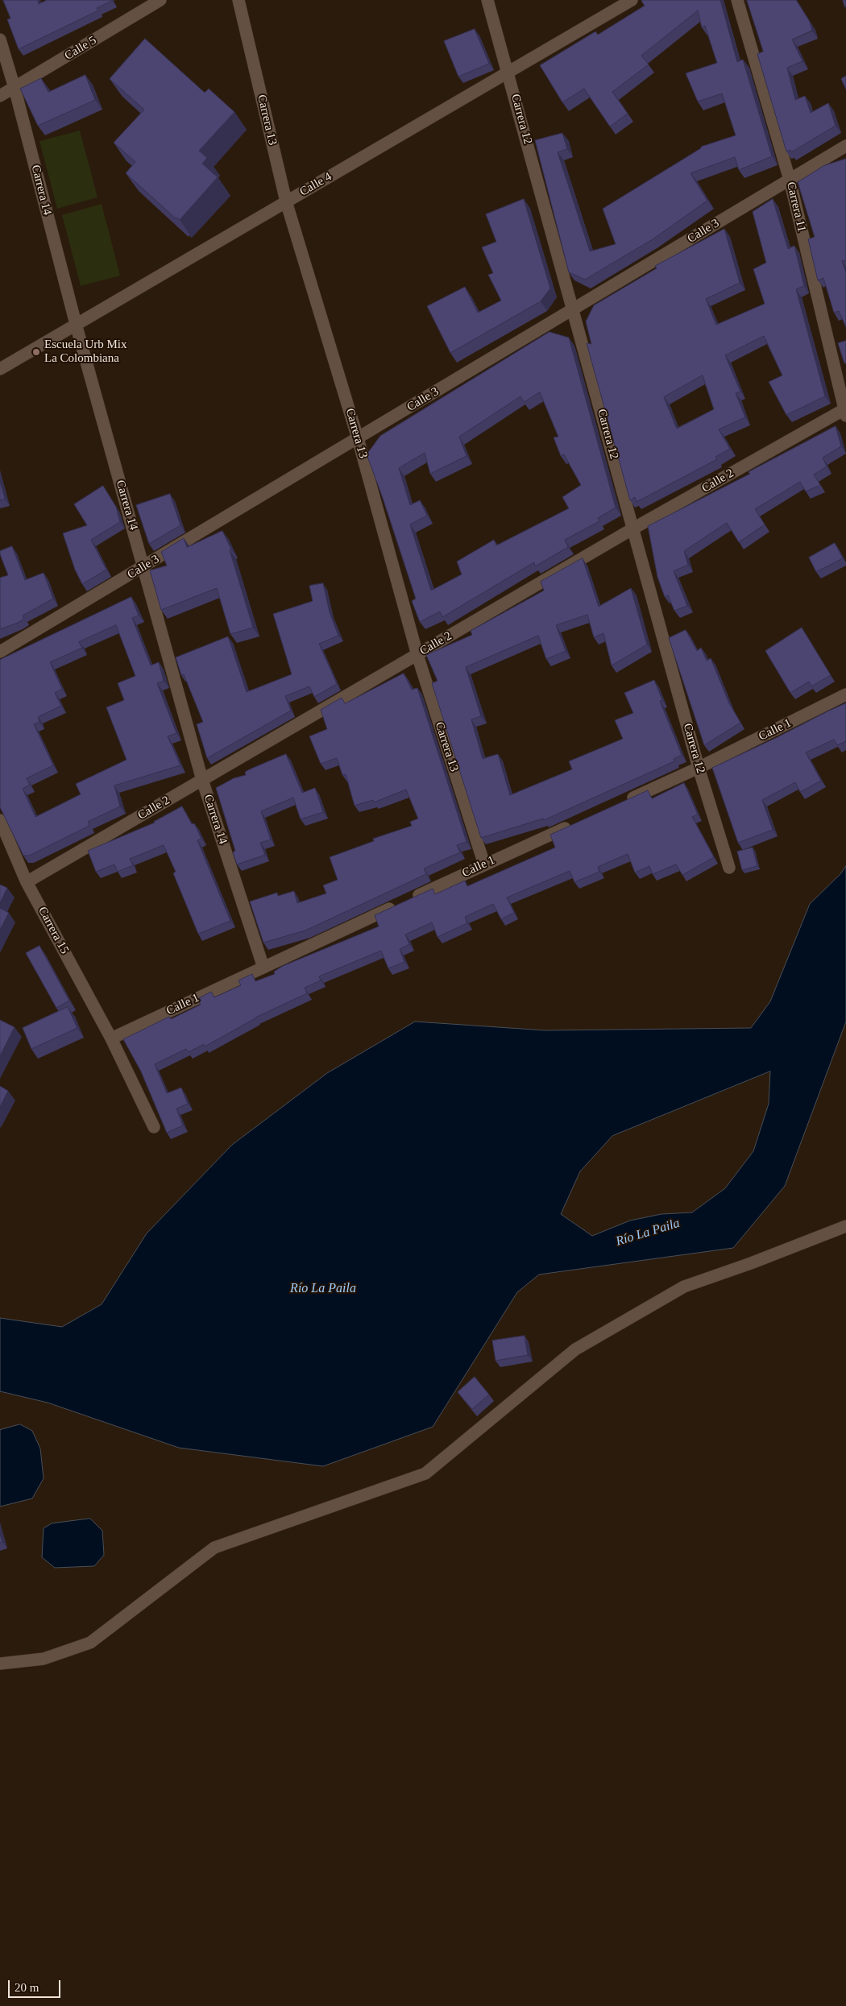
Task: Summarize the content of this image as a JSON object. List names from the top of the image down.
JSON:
{
  "streets": {
    "street": [
      "Calle 5",
      "Carrera 12",
      "Carrera 13",
      "Calle 4",
      "Carrera 14",
      "Carrera 11",
      "Calle 3",
      "Calle 2",
      "Calle 1",
      "Carrera 15"
    ]
  },
  "crossings": [
    ["Calle 5", "Carrera 14"],
    ["Carrera 12", "Calle 4"],
    ["Carrera 12", "Calle 3"],
    ["Carrera 12", "Calle 2"],
    ["Carrera 12", "Calle 1"],
    ["Carrera 13", "Calle 4"],
    ["Carrera 13", "Calle 3"],
    ["Carrera 13", "Calle 2"],
    ["Carrera 13", "Calle 1"],
    ["Calle 4", "Carrera 14"],
    ["Carrera 14", "Calle 3"],
    ["Carrera 14", "Calle 2"],
    ["Carrera 14", "Calle 1"],
    ["Carrera 11", "Calle 3"],
    ["Carrera 11", "Calle 2"],
    ["Calle 2", "Carrera 15"],
    ["Calle 1", "Carrera 15"]
  ],
  "water": ["Río La Paila"],
  "places": ["Escuela Urb Mix La Colombiana"],
  "scale_bar": "20 m"
}
